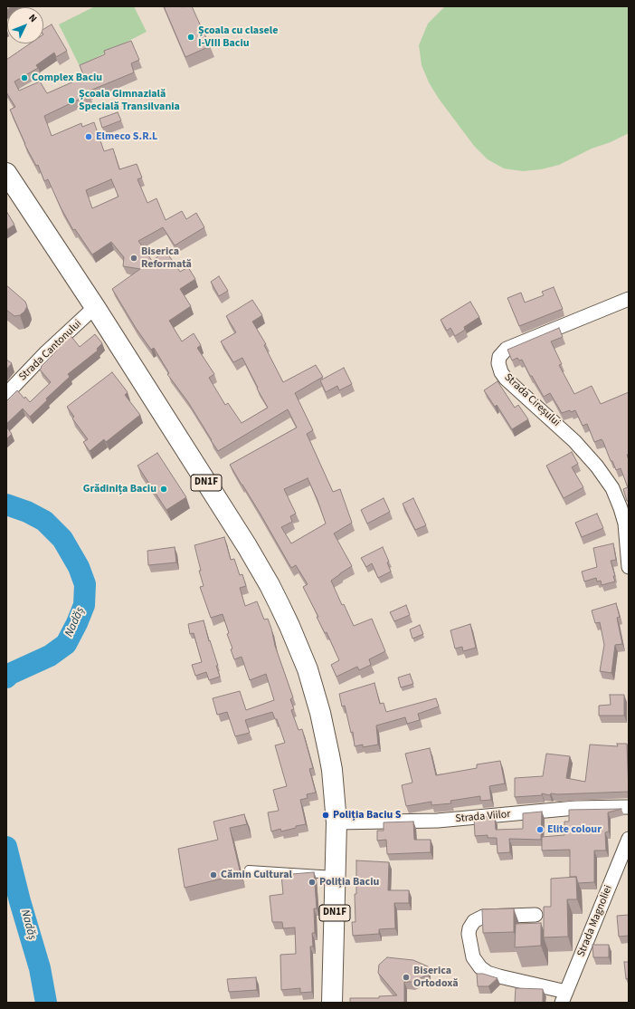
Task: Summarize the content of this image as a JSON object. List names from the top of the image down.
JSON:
{
  "streets": {
    "main road": ["DN1F"],
    "street": [
      "Strada Cantonului",
      "Strada Cireșului",
      "Strada Viilor",
      "Strada Magnoliei"
    ]
  },
  "crossings": [
    ["Strada Cantonului", "DN1F"],
    ["DN1F", "Strada Viilor"]
  ],
  "water": ["Nadăș"],
  "places": [
    "Școala cu clasele I-VIII Baciu",
    "Complex Baciu",
    "Școala Gimnazială Specială Transilvania",
    "Elmeco S.R.L",
    "Biserica Reformată",
    "Grădinița Baciu",
    "Poliția Baciu S",
    "Elite colour",
    "Cămin Cultural",
    "Poliția Baciu",
    "Biserica Ortodoxă"
  ],
  "north": "top right"
}
